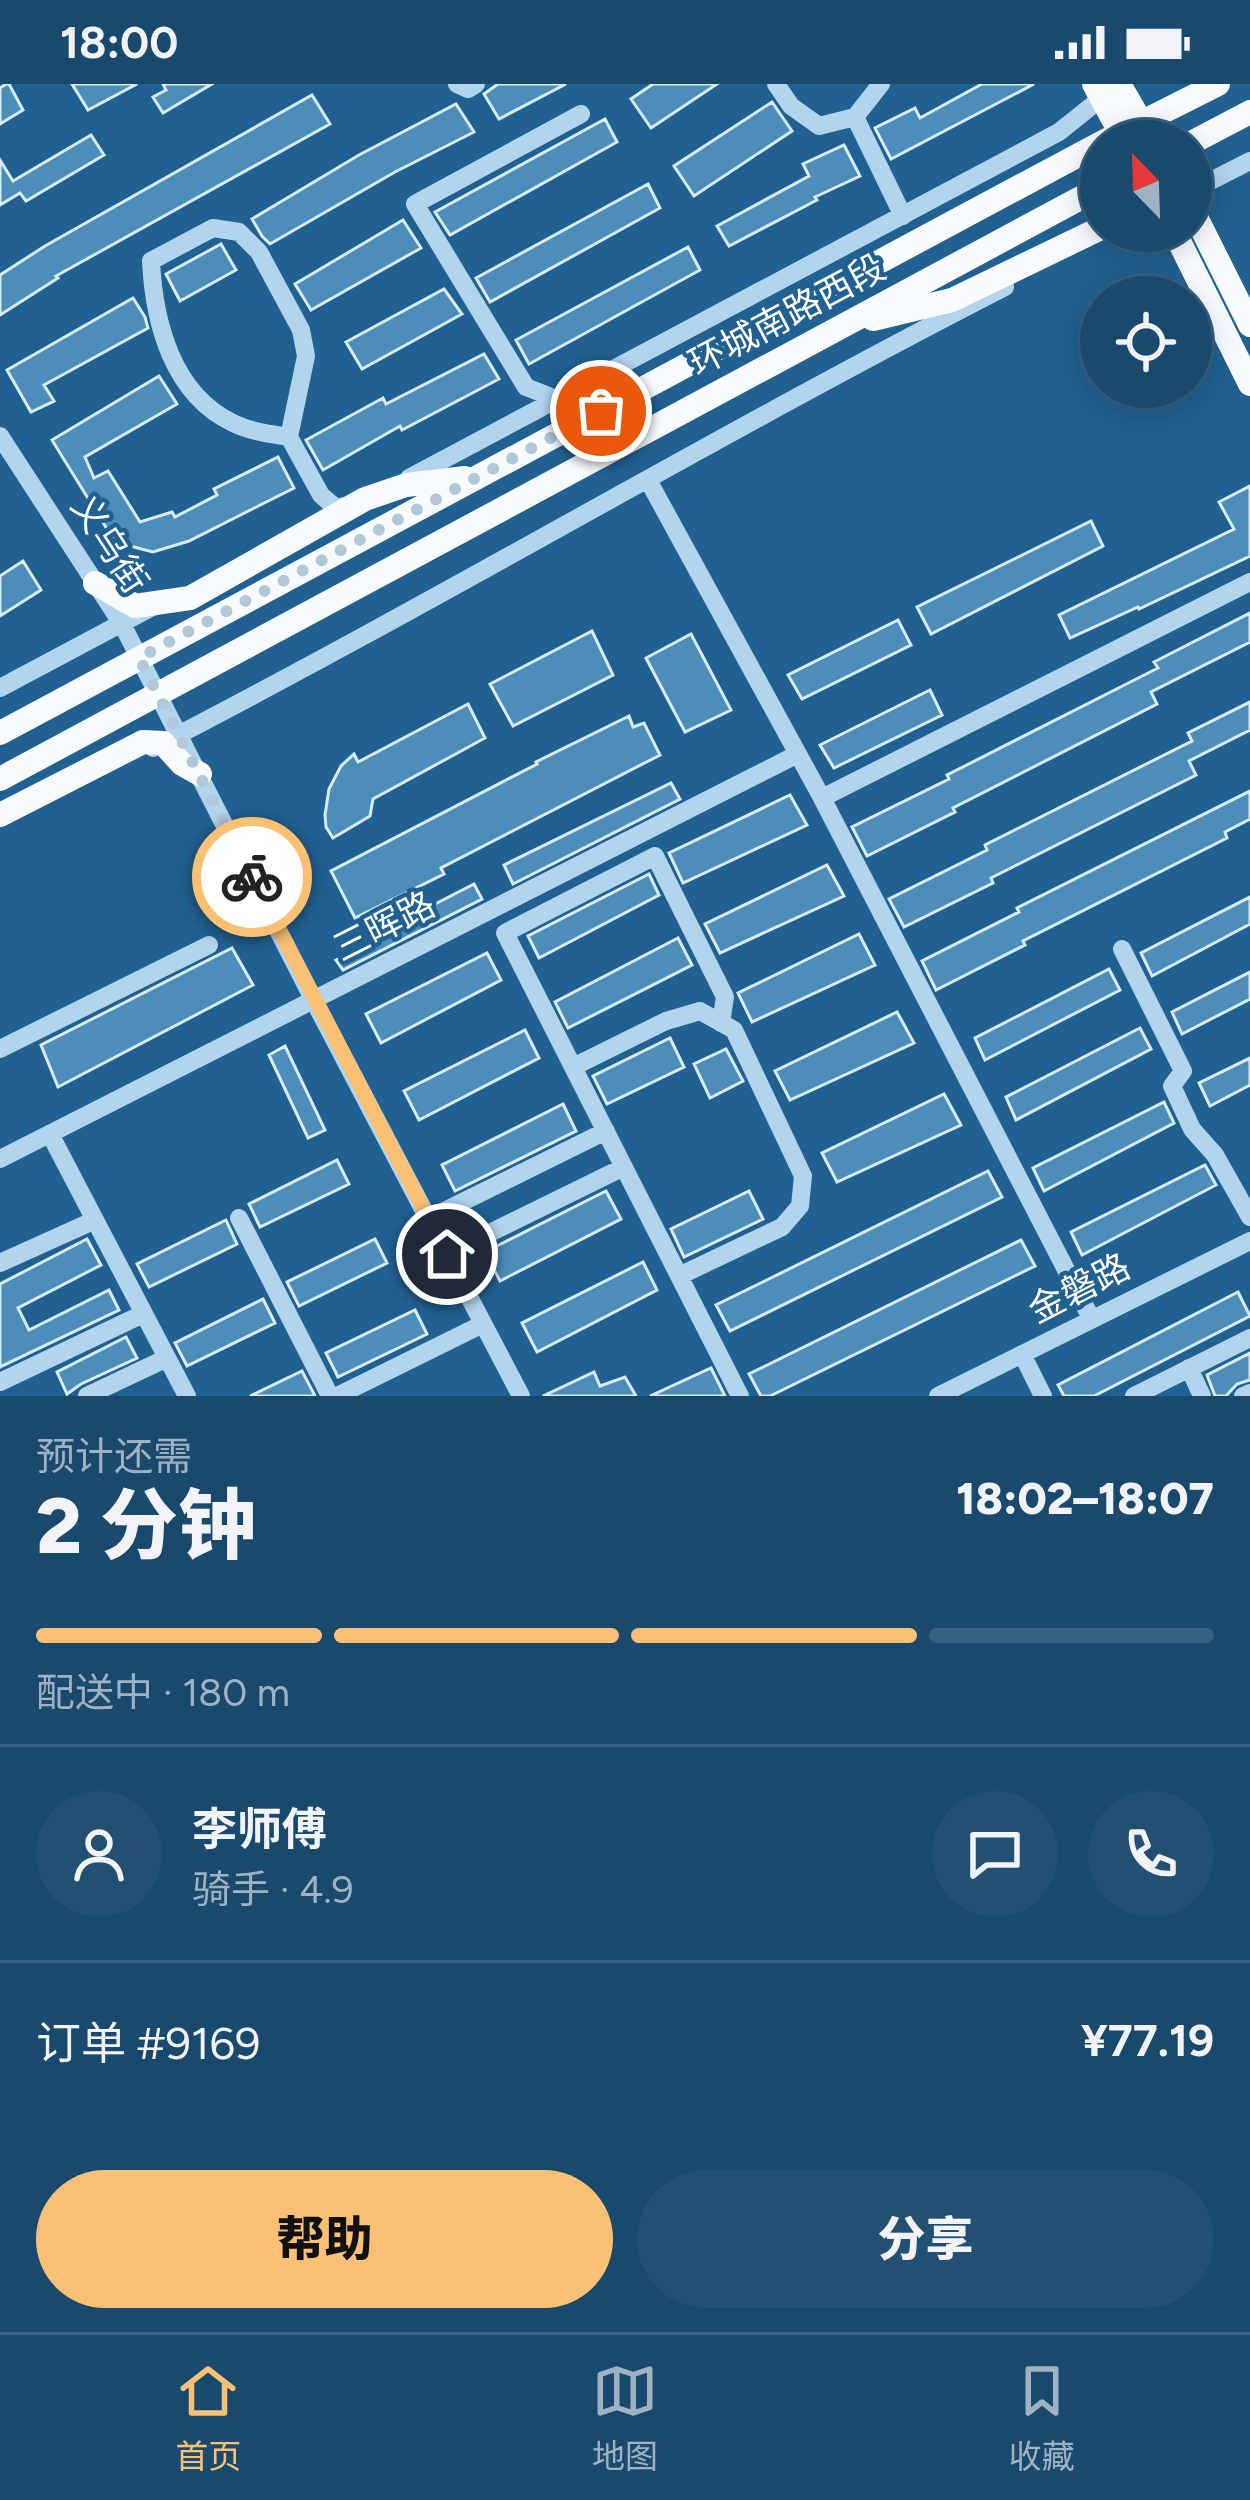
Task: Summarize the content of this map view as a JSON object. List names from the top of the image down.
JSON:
{
  "streets": {
    "main road": ["环城南路西段"],
    "street": ["义乌街", "三晖路", "金磐路"]
  },
  "crossings": [
    ["环城南路西段", "义乌街"]
  ],
  "north": "top left",
  "page": {
    "status": "18:00",
    "heading": ["2 分钟", "预计还需", "18:02–18:07"],
    "panel": [
      "李师傅",
      "骑手 · 4.9",
      "订单 #9169",
      "¥77.19"
    ],
    "bar": "配送中 · 180 m",
    "buttons": ["帮助", "分享"],
    "tabs": ["首页", "地图", "收藏"]
  }
}
